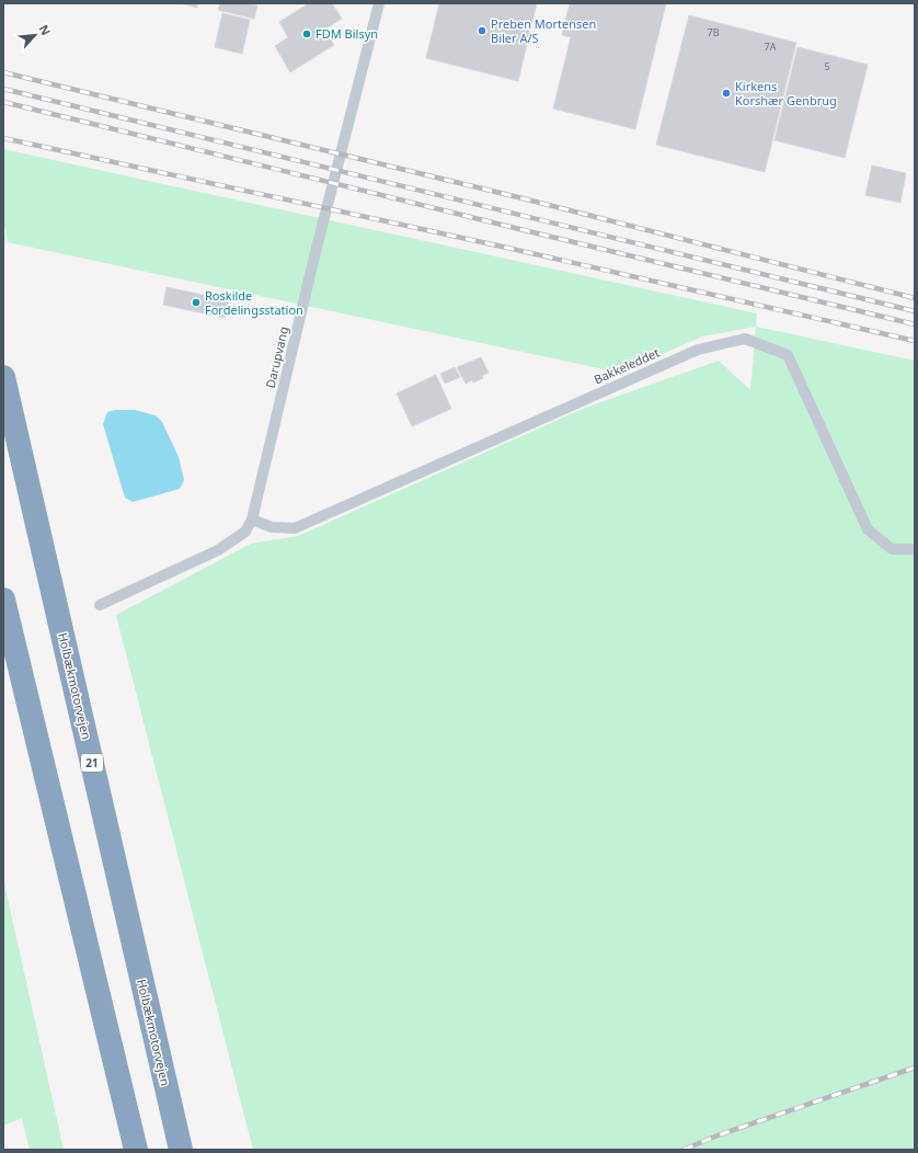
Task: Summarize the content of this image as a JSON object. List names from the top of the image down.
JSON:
{
  "streets": {
    "highway": ["Holbækmotorvejen", "21"],
    "lane": ["Darupvang", "Bakkeleddet"]
  },
  "crossings": [
    ["Darupvang", "Bakkeleddet"]
  ],
  "places": [
    "Preben Mortensen Biler A/S",
    "FDM Bilsyn",
    "Kirkens Korshær Genbrug",
    "Roskilde Fordelingsstation"
  ],
  "house_numbers": ["7B", "7A", "5"],
  "north": "top right"
}
